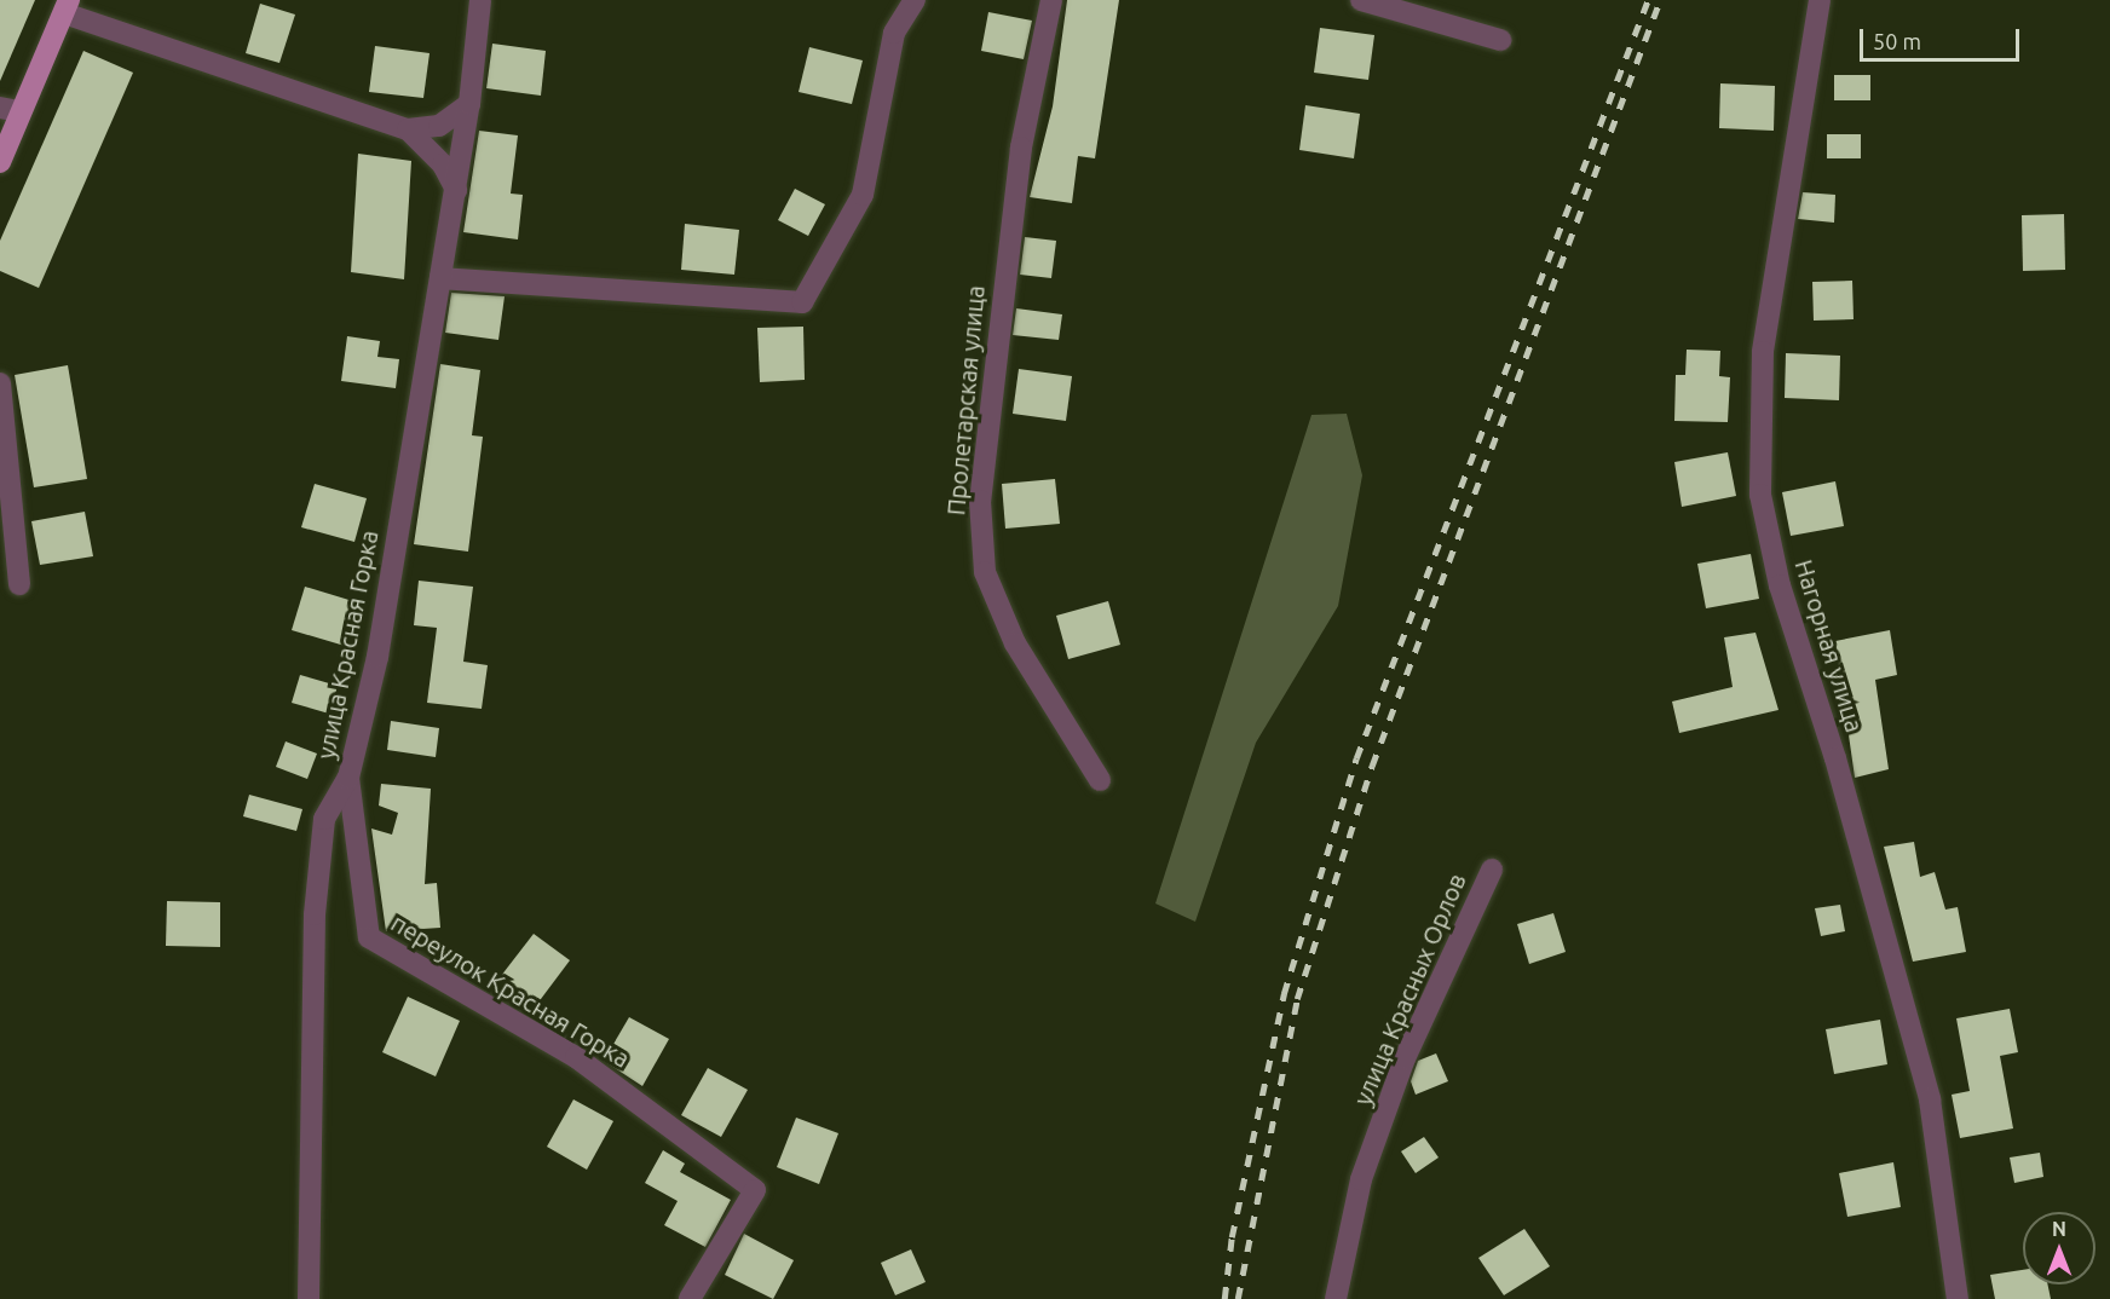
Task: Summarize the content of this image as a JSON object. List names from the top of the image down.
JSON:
{
  "streets": {
    "street": [
      "Пролетарская улица",
      "улица Красная Горка",
      "Нагорная улица",
      "улица Красных Орлов",
      "переулок Красная Горка"
    ]
  },
  "crossings": [
    ["улица Красная Горка", "переулок Красная Горка"]
  ],
  "scale_bar": "50 m",
  "north": "top"
}
